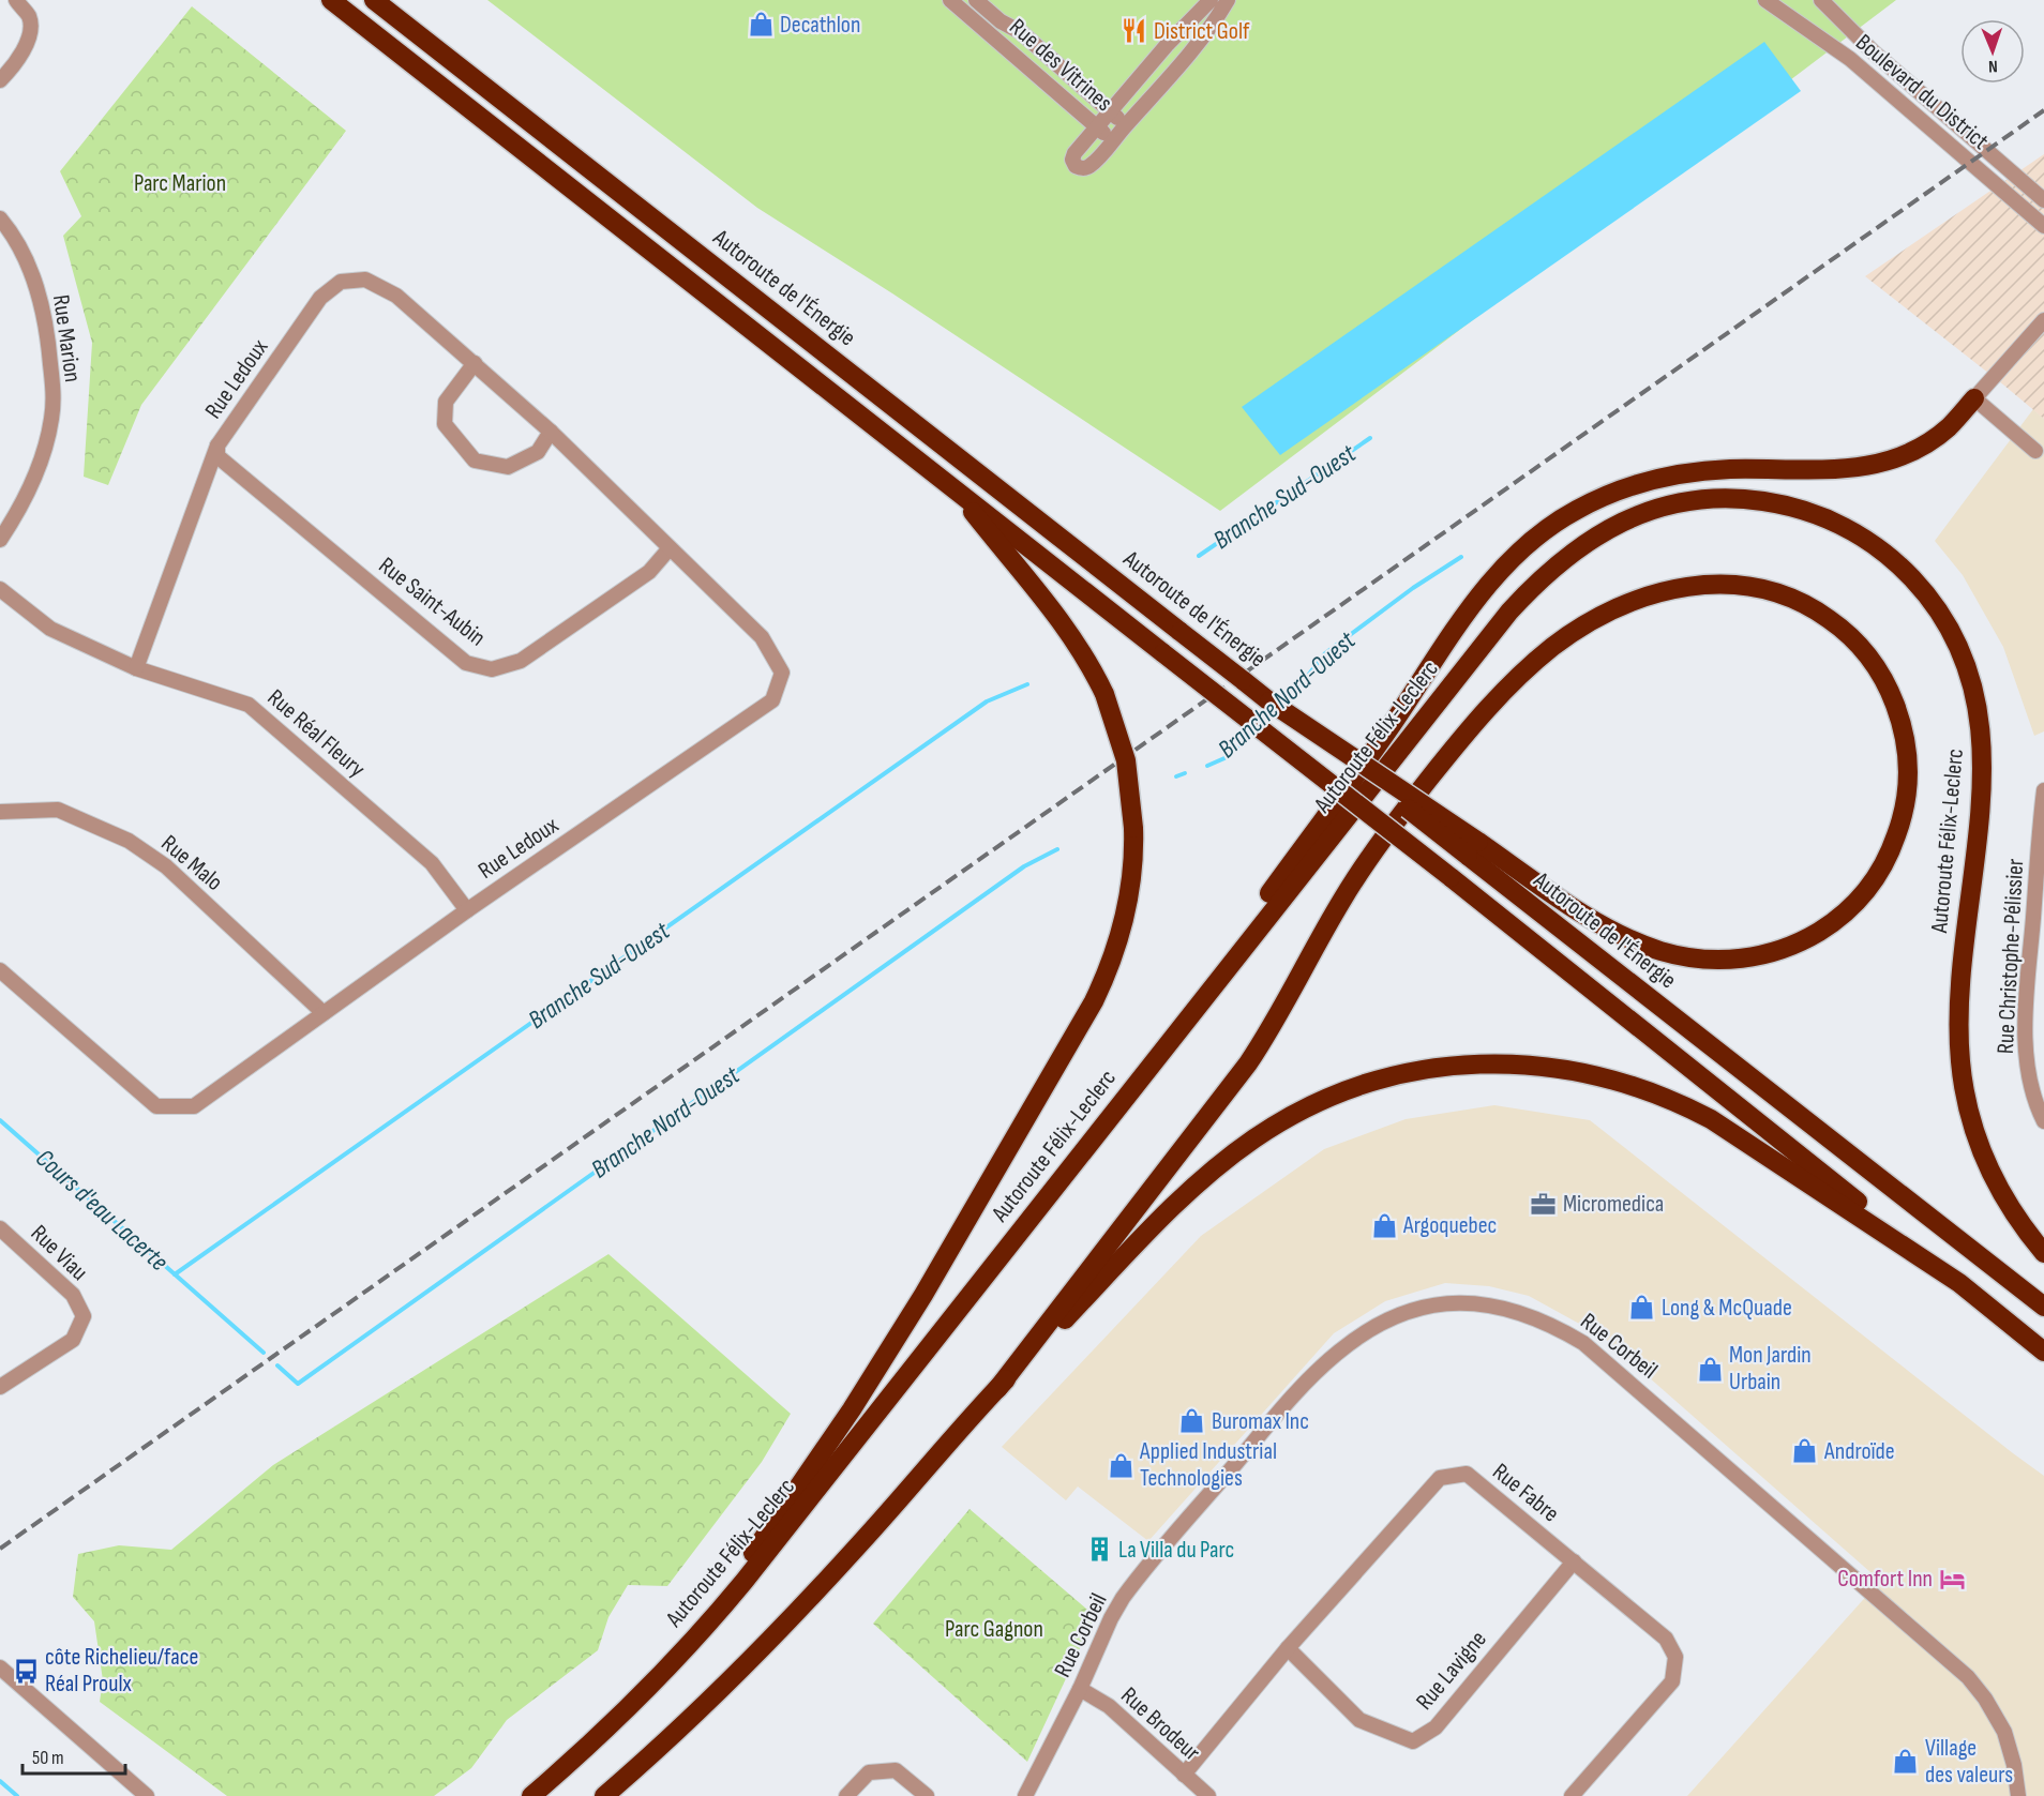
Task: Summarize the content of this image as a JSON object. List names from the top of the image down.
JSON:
{
  "streets": {
    "highway": ["Autoroute de l'Énergie", "Autoroute Félix-Leclerc"],
    "street": [
      "Rue des Vitrines",
      "Boulevard du District",
      "Rue Marion",
      "Rue Ledoux",
      "Rue Saint-Aubin",
      "Rue Réal Fleury",
      "Rue Malo",
      "Rue Christophe-Pélissier",
      "Rue Viau",
      "Rue Corbeil",
      "Rue Fabre",
      "Rue Lavigne",
      "Rue Brodeur"
    ]
  },
  "crossings": [
    ["Rue Ledoux", "Rue Saint-Aubin"],
    ["Rue Ledoux", "Rue Réal Fleury"],
    ["Rue Ledoux", "Rue Malo"],
    ["Rue Corbeil", "Rue Brodeur"],
    ["Rue Fabre", "Rue Lavigne"],
    ["Rue Fabre", "Rue Brodeur"]
  ],
  "water": ["Branche Sud-Ouest", "Branche Nord-Ouest", "Cours d'eau Lacerte"],
  "parks": ["Parc Marion", "Parc Gagnon"],
  "places": {
    "shop": [
      "Decathlon",
      "Argoquebec",
      "Long & McQuade",
      "Mon Jardin Urbain",
      "Buromax Inc",
      "Androïde",
      "Applied Industrial Technologies",
      "Village des valeurs"
    ],
    "restaurant": ["District Golf"],
    "office": ["Micromedica"],
    "building": ["La Villa du Parc"],
    "hotel": ["Comfort Inn"],
    "bus stop": ["côte Richelieu/face Réal Proulx"]
  },
  "scale_bar": "50 m",
  "north": "bottom"
}
